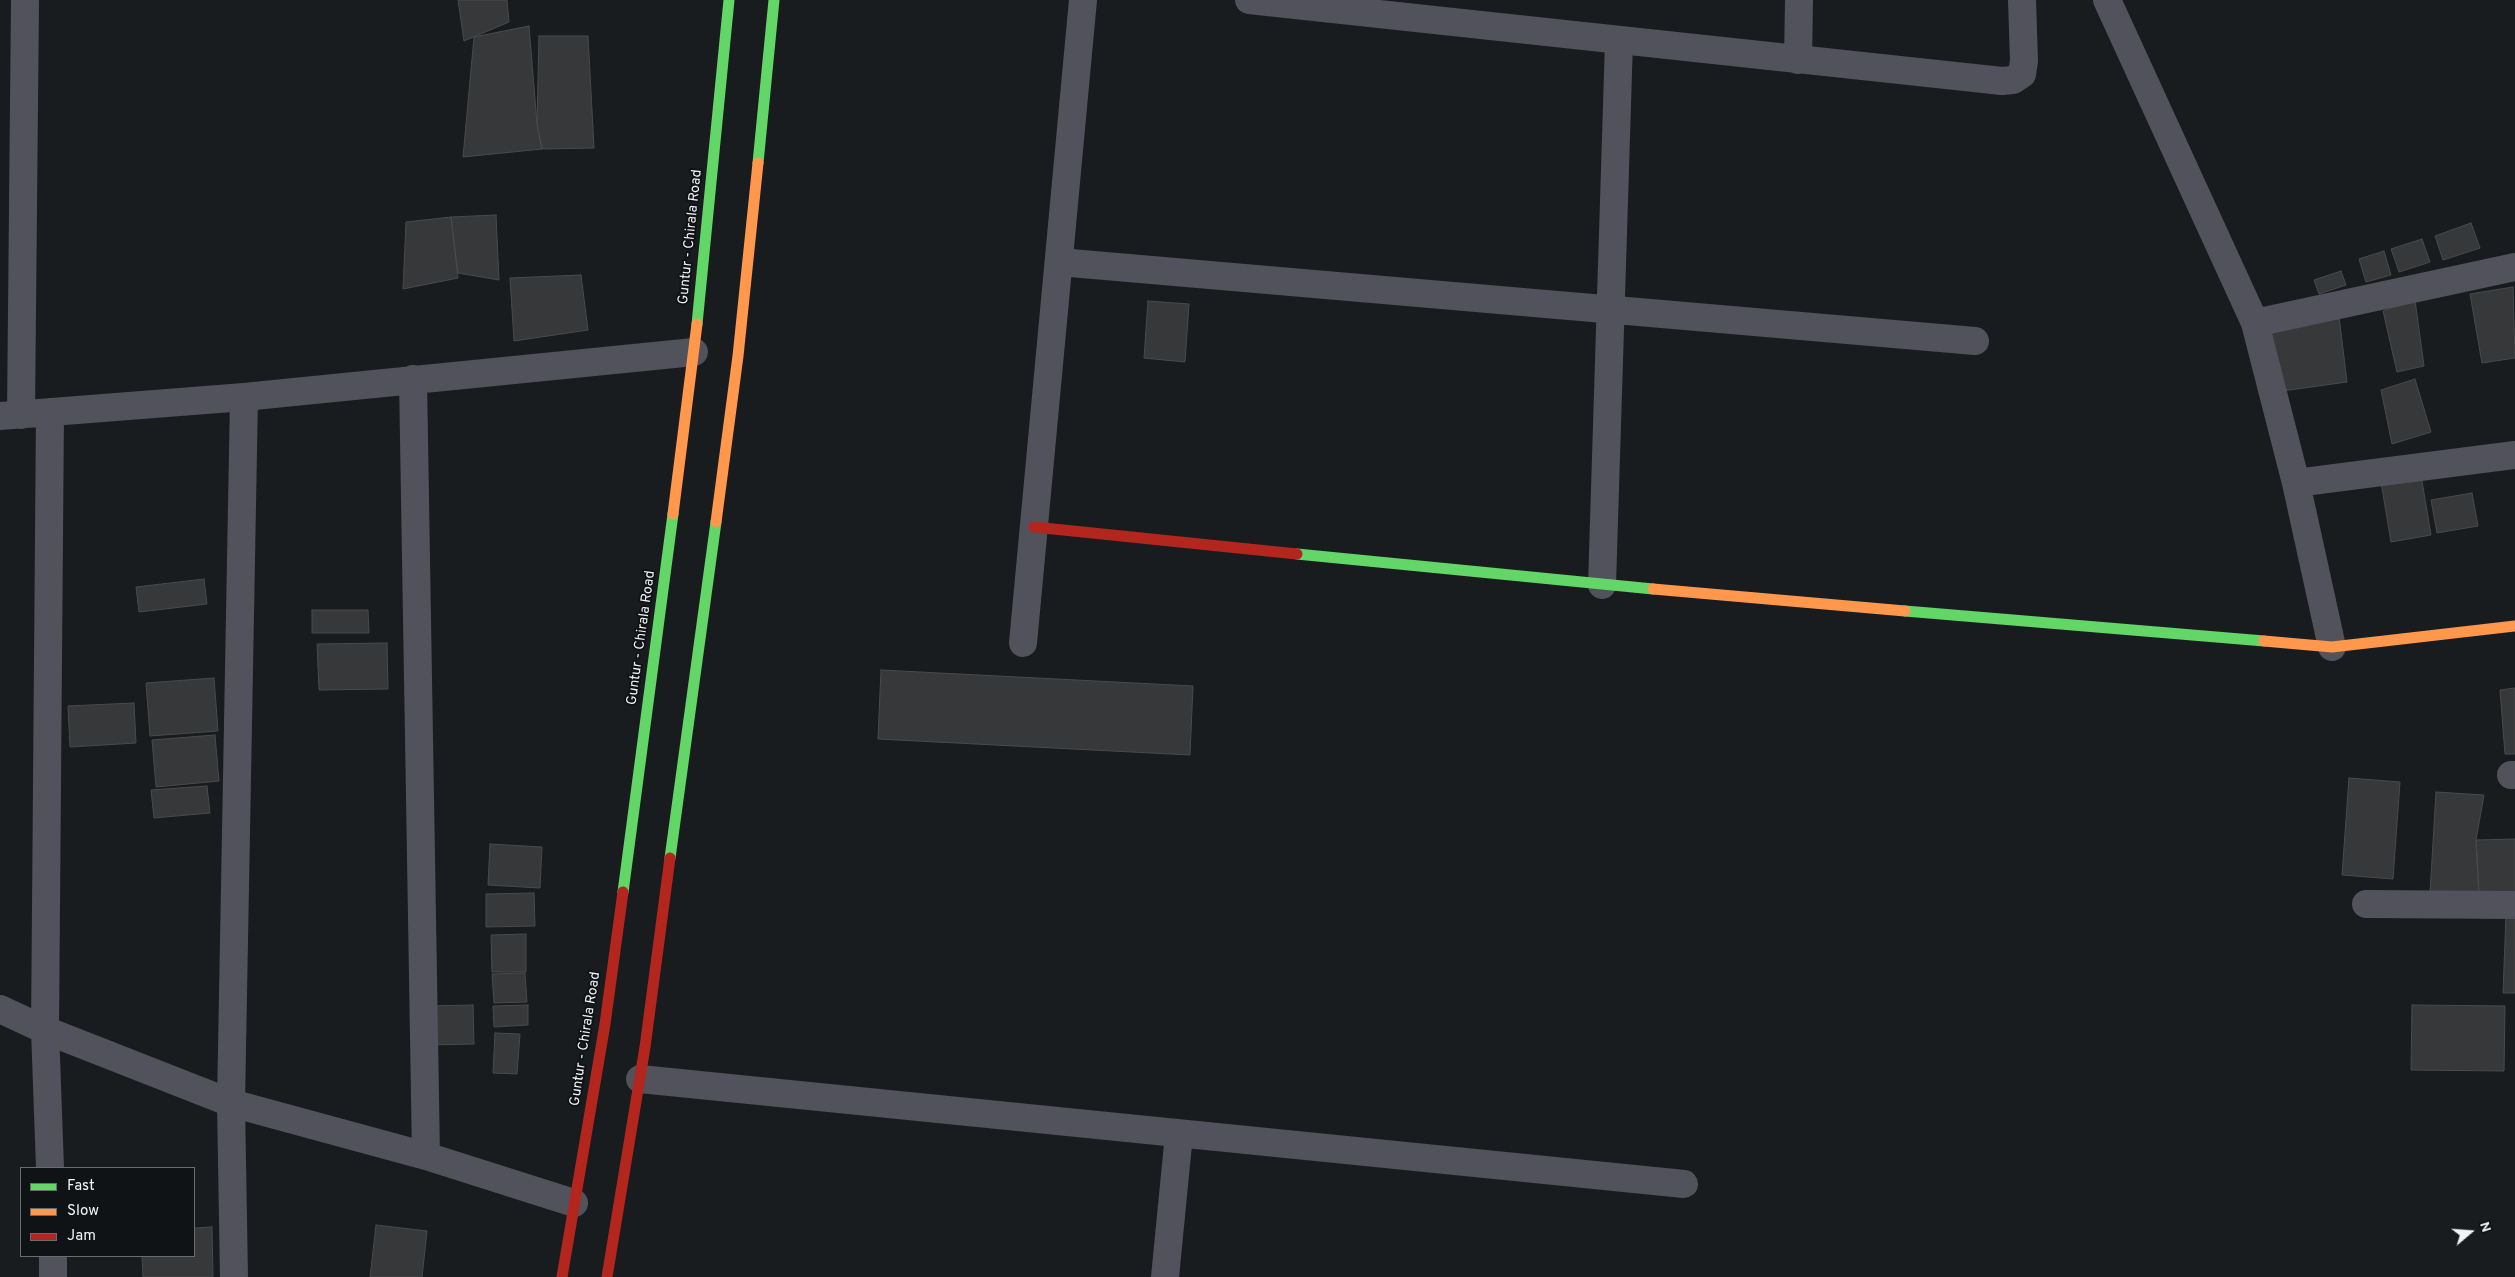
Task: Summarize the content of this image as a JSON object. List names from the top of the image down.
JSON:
{
  "streets": {
    "main road": ["Guntur - Chirala Road"]
  },
  "legend": ["Fast", "Slow", "Jam"],
  "north": "right"
}
